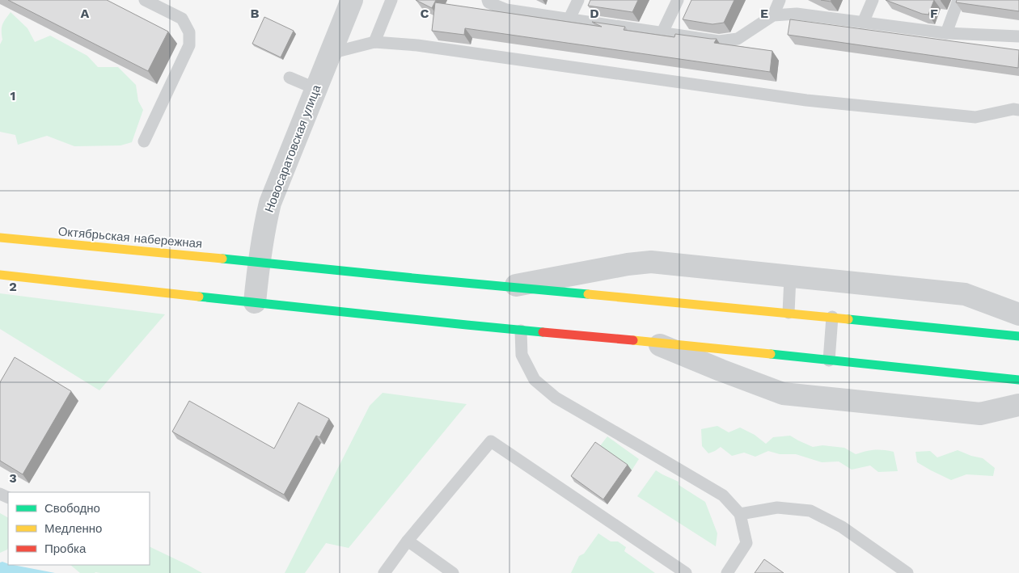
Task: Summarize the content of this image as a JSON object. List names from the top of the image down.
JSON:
{
  "streets": {
    "main road": ["Октябрьская набережная"],
    "street": ["Новосаратовская улица"]
  },
  "crossings": [
    ["Новосаратовская улица", "Октябрьская набережная"]
  ],
  "legend": ["Свободно", "Медленно", "Пробка"],
  "grid": {
    "columns": [
      "A",
      "B",
      "C",
      "D",
      "E",
      "F"
    ],
    "rows": ["1", "2", "3"]
  }
}
